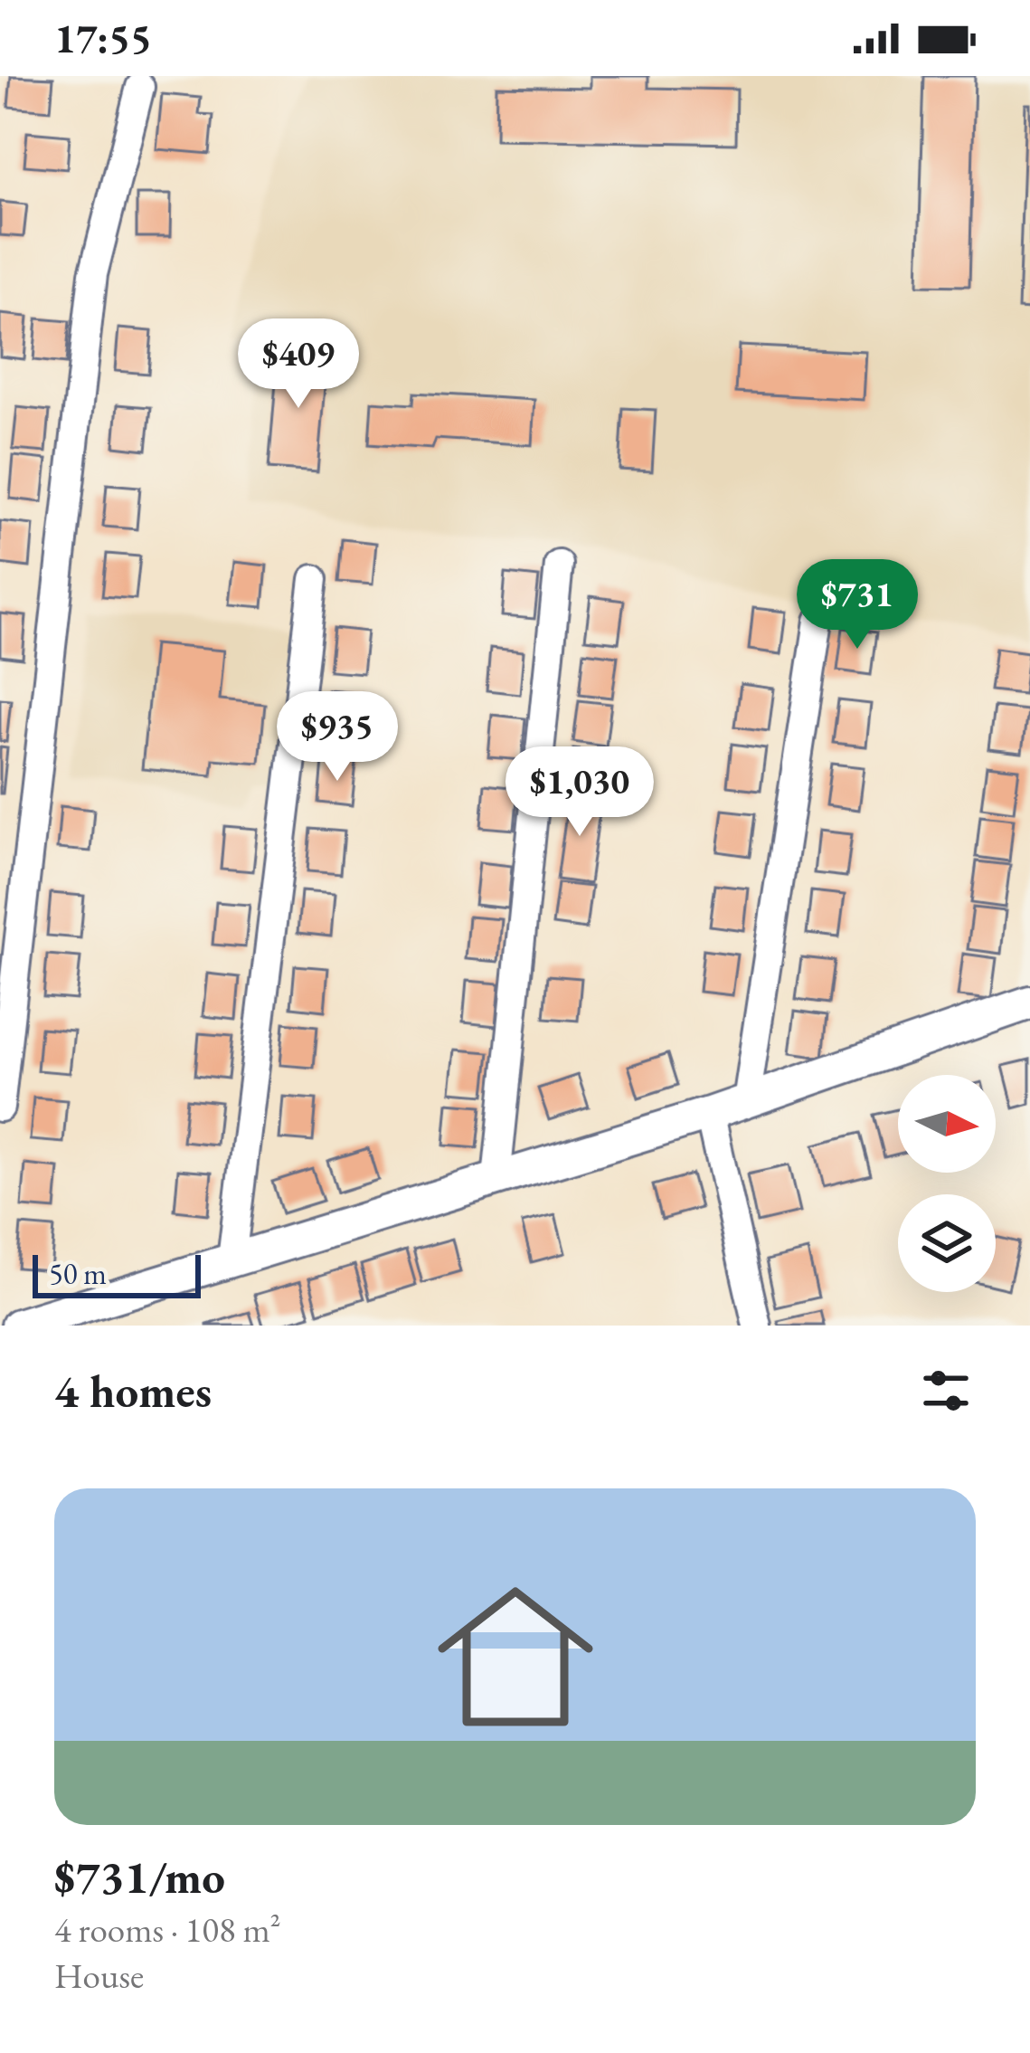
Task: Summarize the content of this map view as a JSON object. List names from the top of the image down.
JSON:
{
  "scale_bar": "50 m",
  "north": "right",
  "page": {
    "status": "17:55",
    "price": [
      "$409",
      "$731",
      "$935",
      "$1,030"
    ],
    "scale": "50 m",
    "heading": "4 homes",
    "list": [
      {
        "name": "$731/mo",
        "note": "4 rooms · 108 m² · House"
      }
    ]
  }
}
